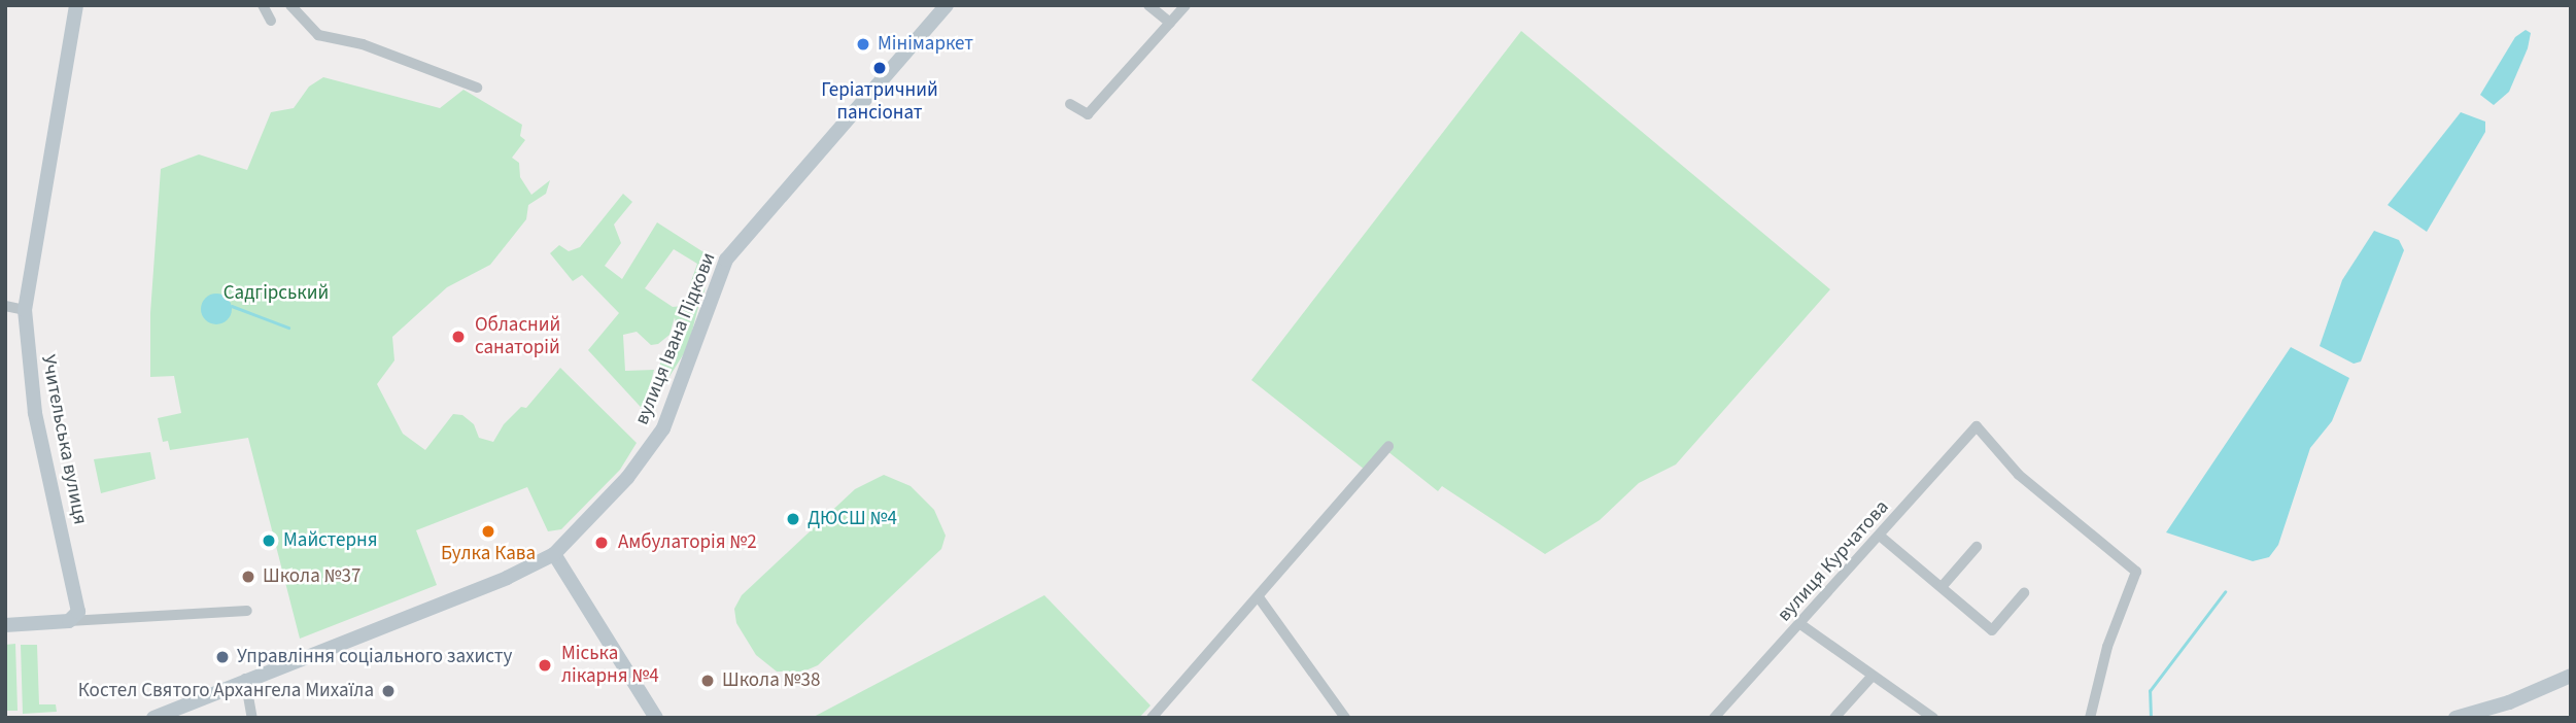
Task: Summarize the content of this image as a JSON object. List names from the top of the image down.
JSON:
{
  "streets": {
    "street": ["вулиця Івана Підкови", "Учительська вулиця", "вулиця Курчатова"]
  },
  "parks": ["Садгірський"],
  "places": [
    "Мінімаркет",
    "Геріатричний пансіонат",
    "Обласний санаторій",
    "ДЮСШ №4",
    "Булка Кава",
    "Майстерня",
    "Амбулаторія №2",
    "Школа №37",
    "Управління соціального захисту",
    "Міська лікарня №4",
    "Школа №38",
    "Костел Святого Архангела Михаїла"
  ]
}
